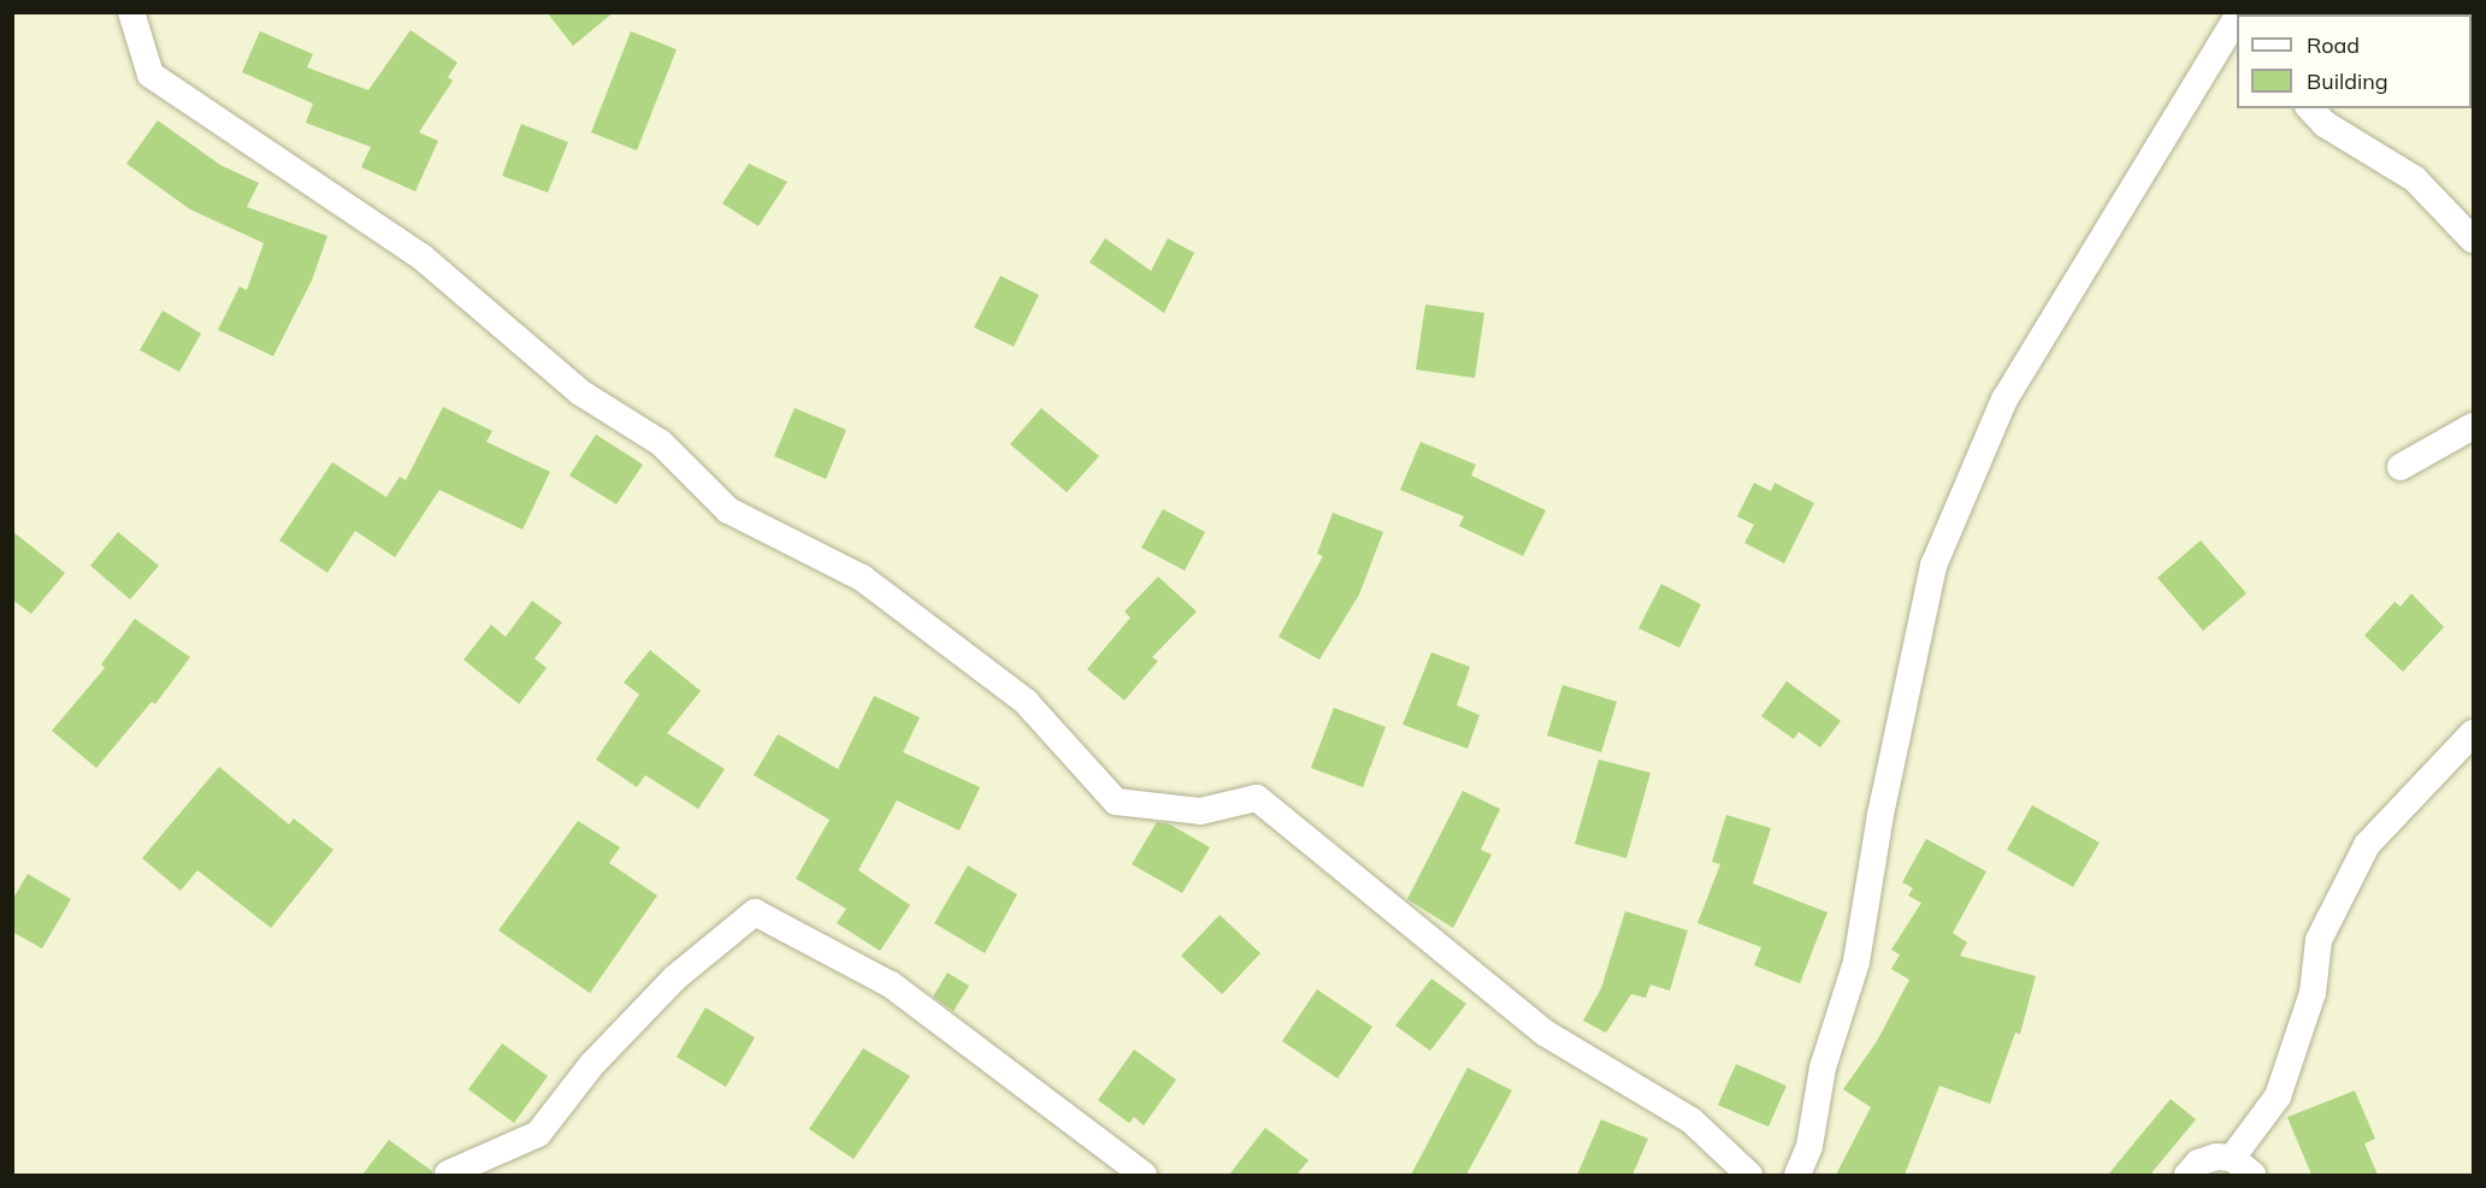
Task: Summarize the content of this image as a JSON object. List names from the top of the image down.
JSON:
{
  "legend": ["Road", "Building"]
}
